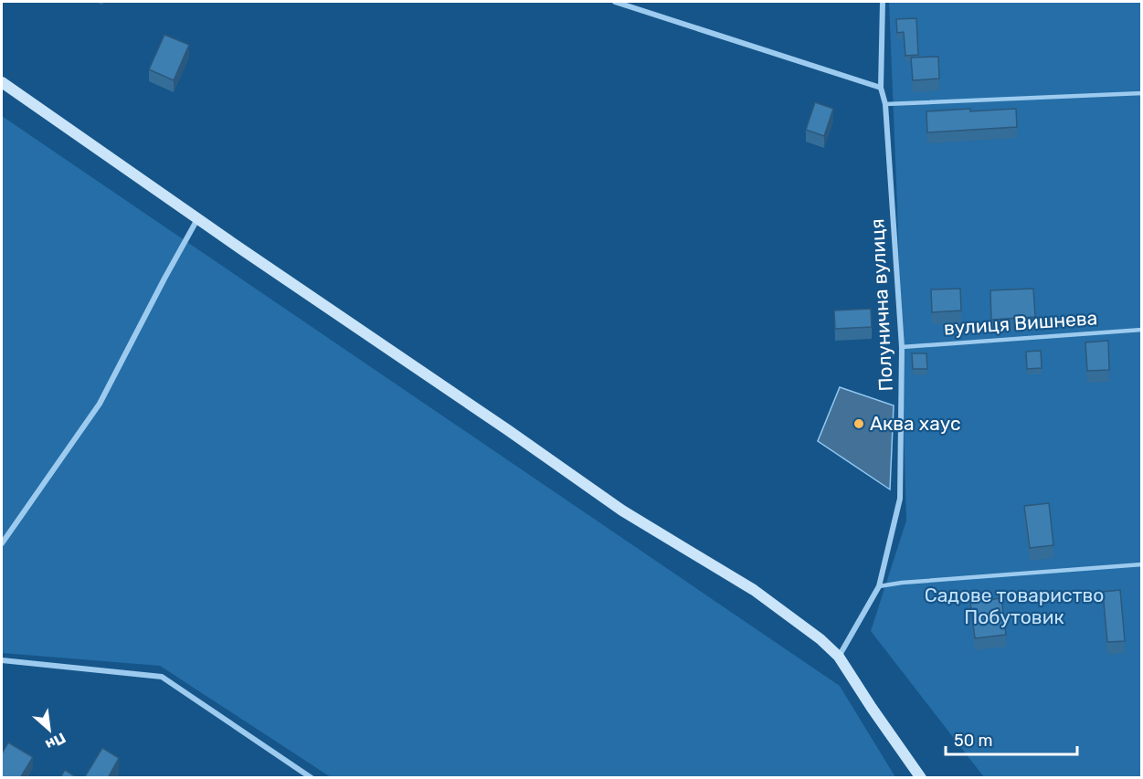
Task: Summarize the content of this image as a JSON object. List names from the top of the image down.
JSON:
{
  "streets": {
    "street": ["Полунична вулиця"],
    "lane": ["вулиця Вишнева"]
  },
  "crossings": [
    ["Полунична вулиця", "вулиця Вишнева"]
  ],
  "parks": ["Садове товариство Побутовик"],
  "places": ["Аква хаус"],
  "scale_bar": "50 m",
  "north": "bottom right"
}
